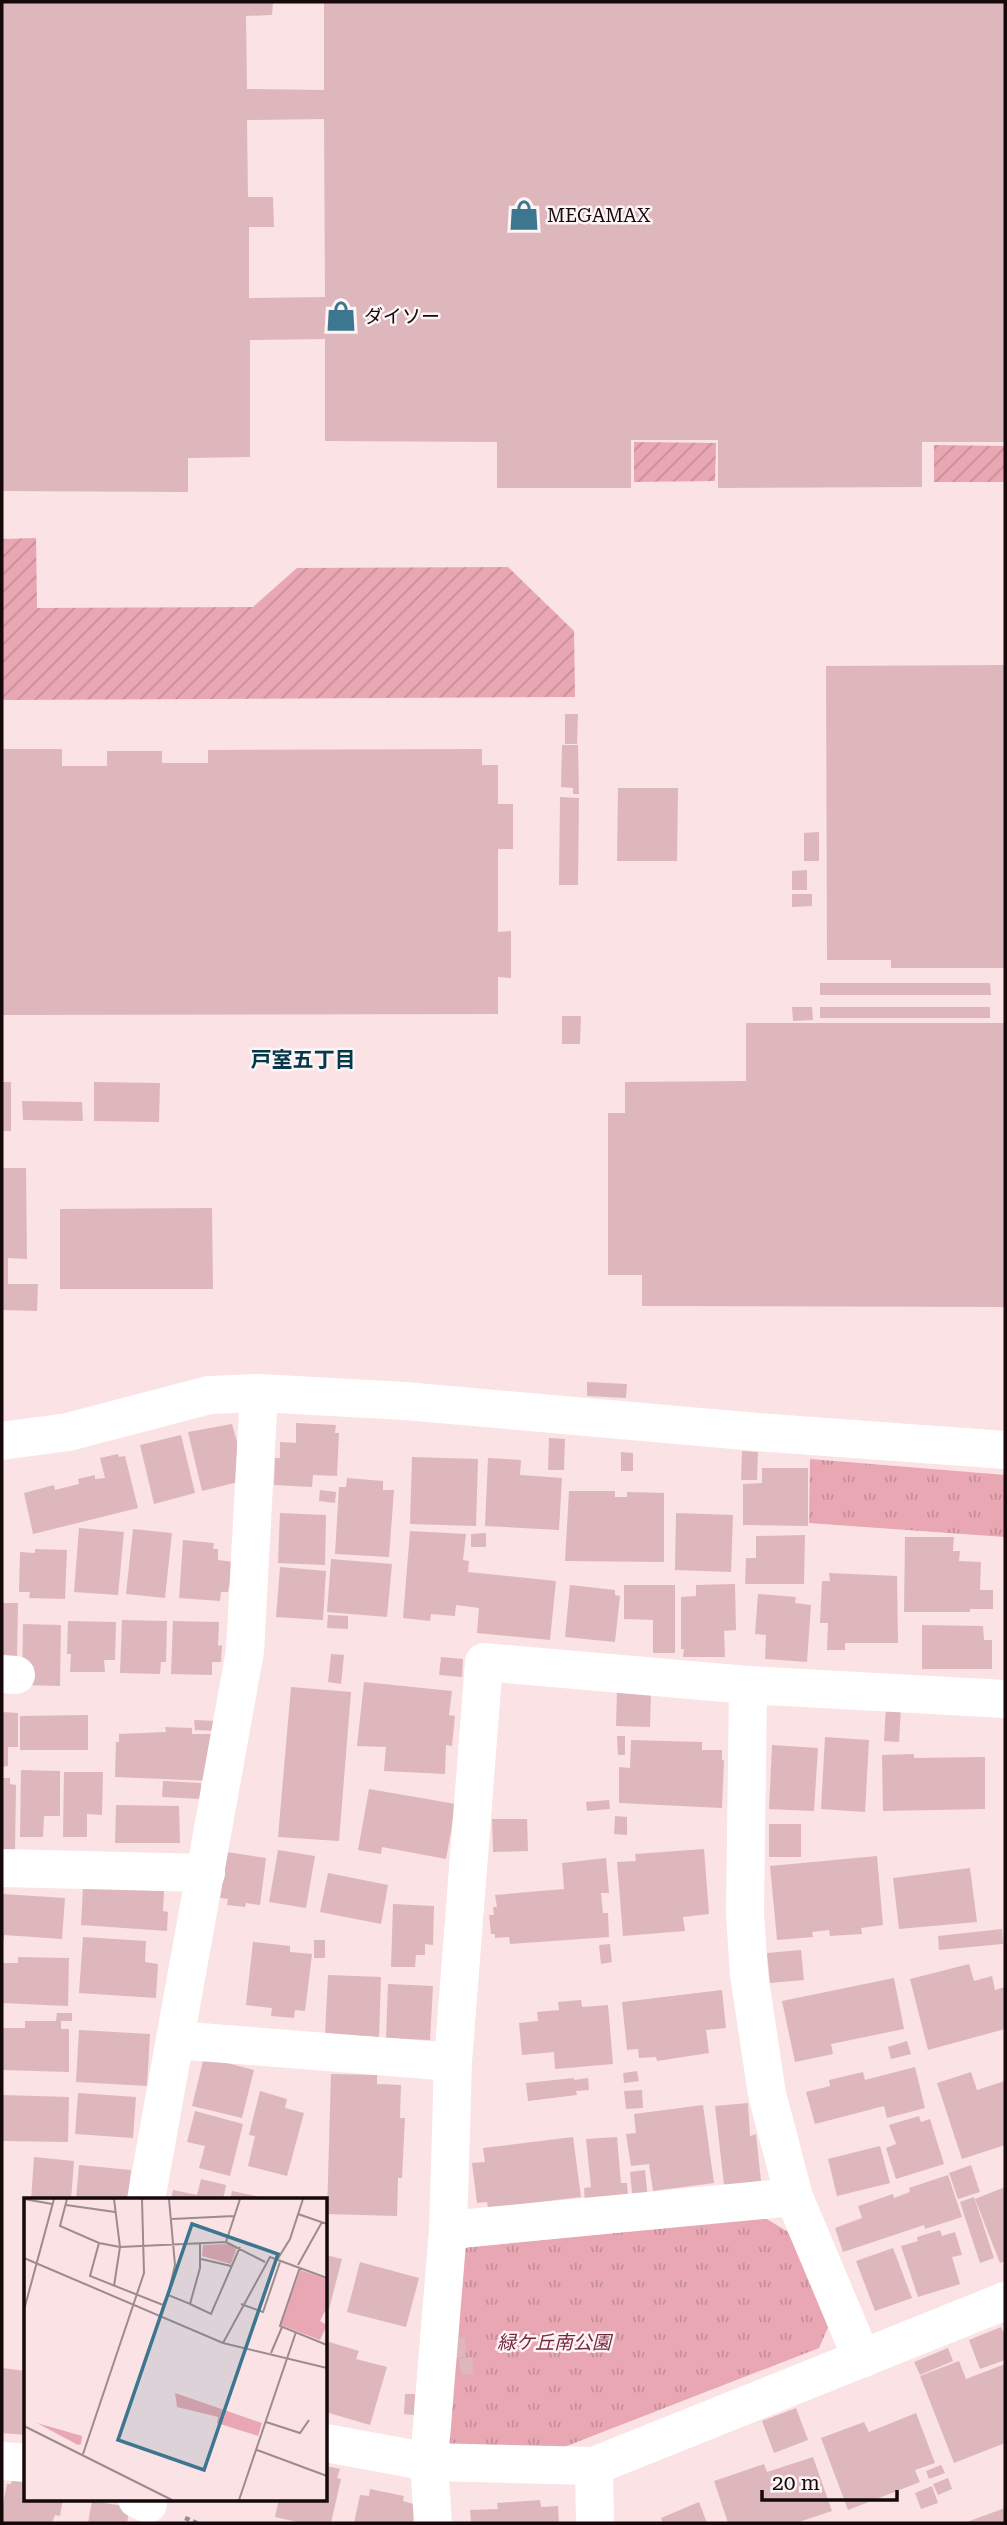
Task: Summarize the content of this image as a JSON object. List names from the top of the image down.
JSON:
{
  "districts": ["戸室五丁目"],
  "parks": ["緑ケ丘南公園"],
  "places": {
    "shop": ["MEGAMAX", "ダイソー"]
  },
  "scale_bar": "20 m"
}
